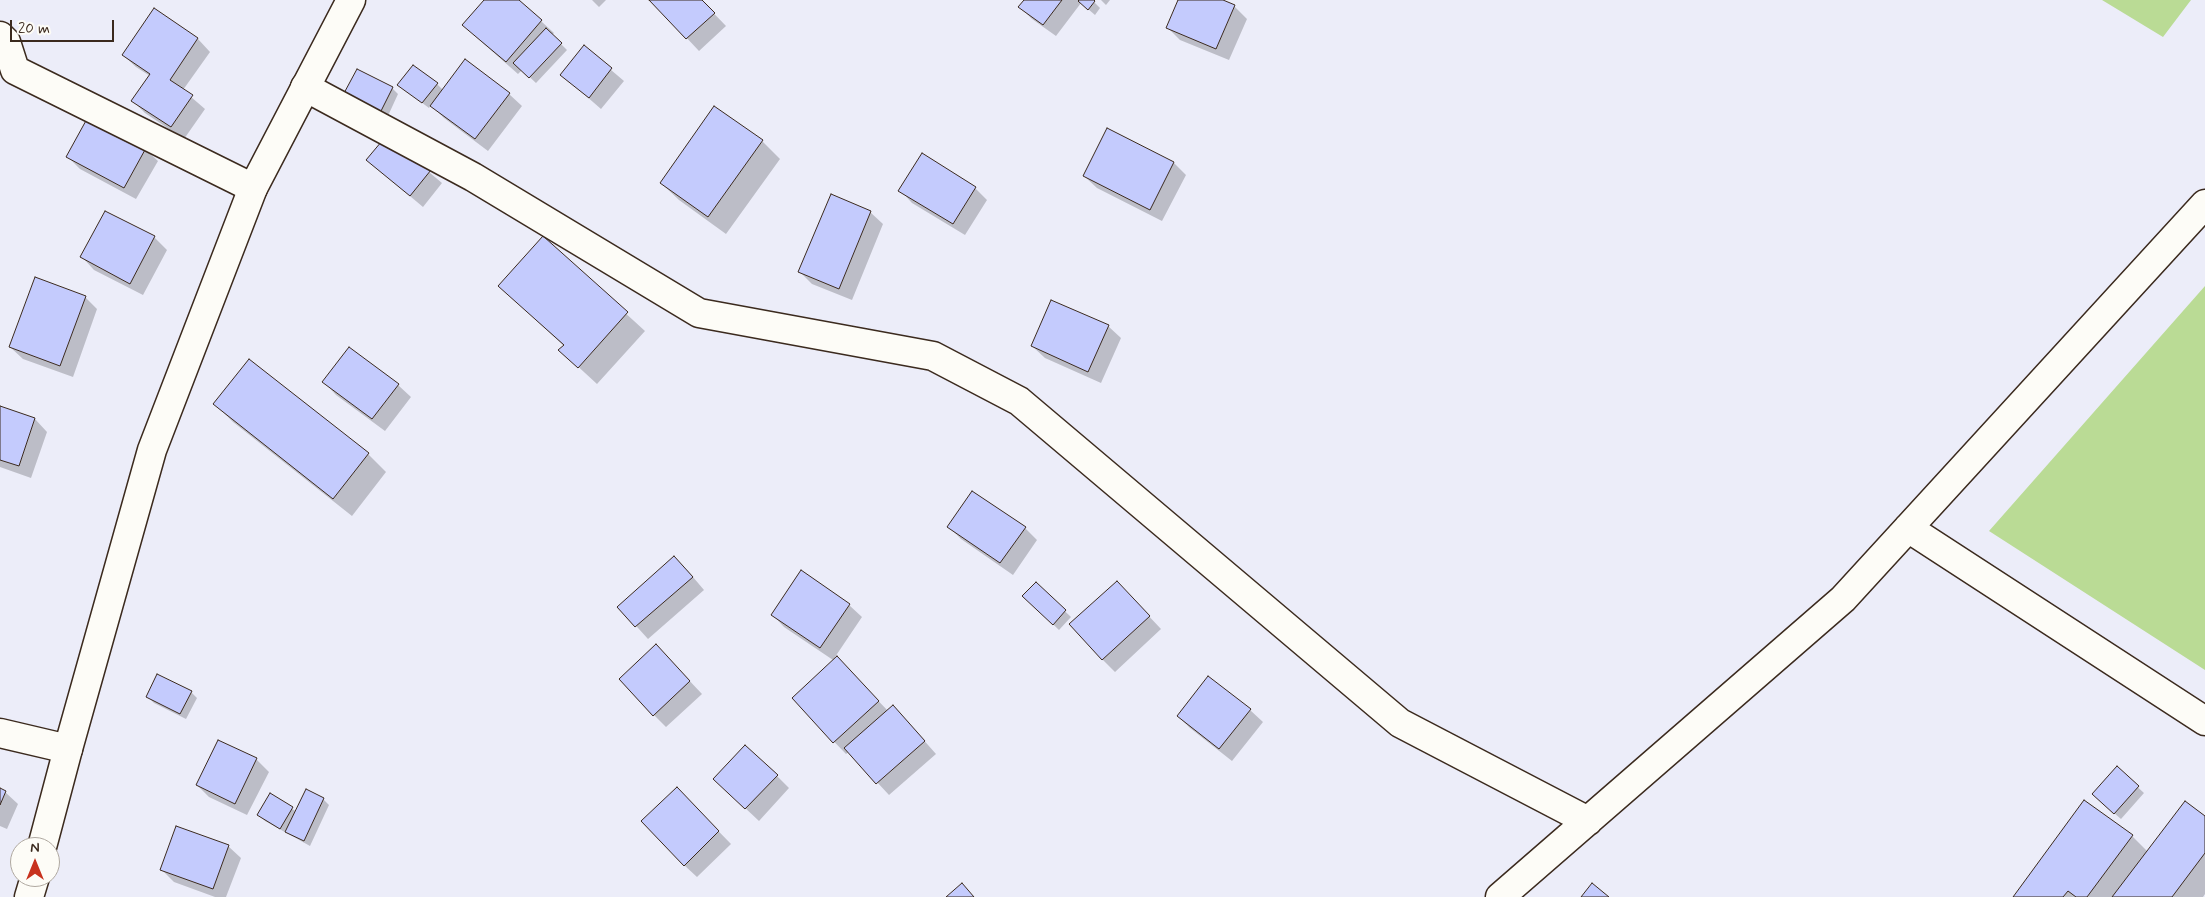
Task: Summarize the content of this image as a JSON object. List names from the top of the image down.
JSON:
{
  "scale_bar": "20 m",
  "north": "top"
}
